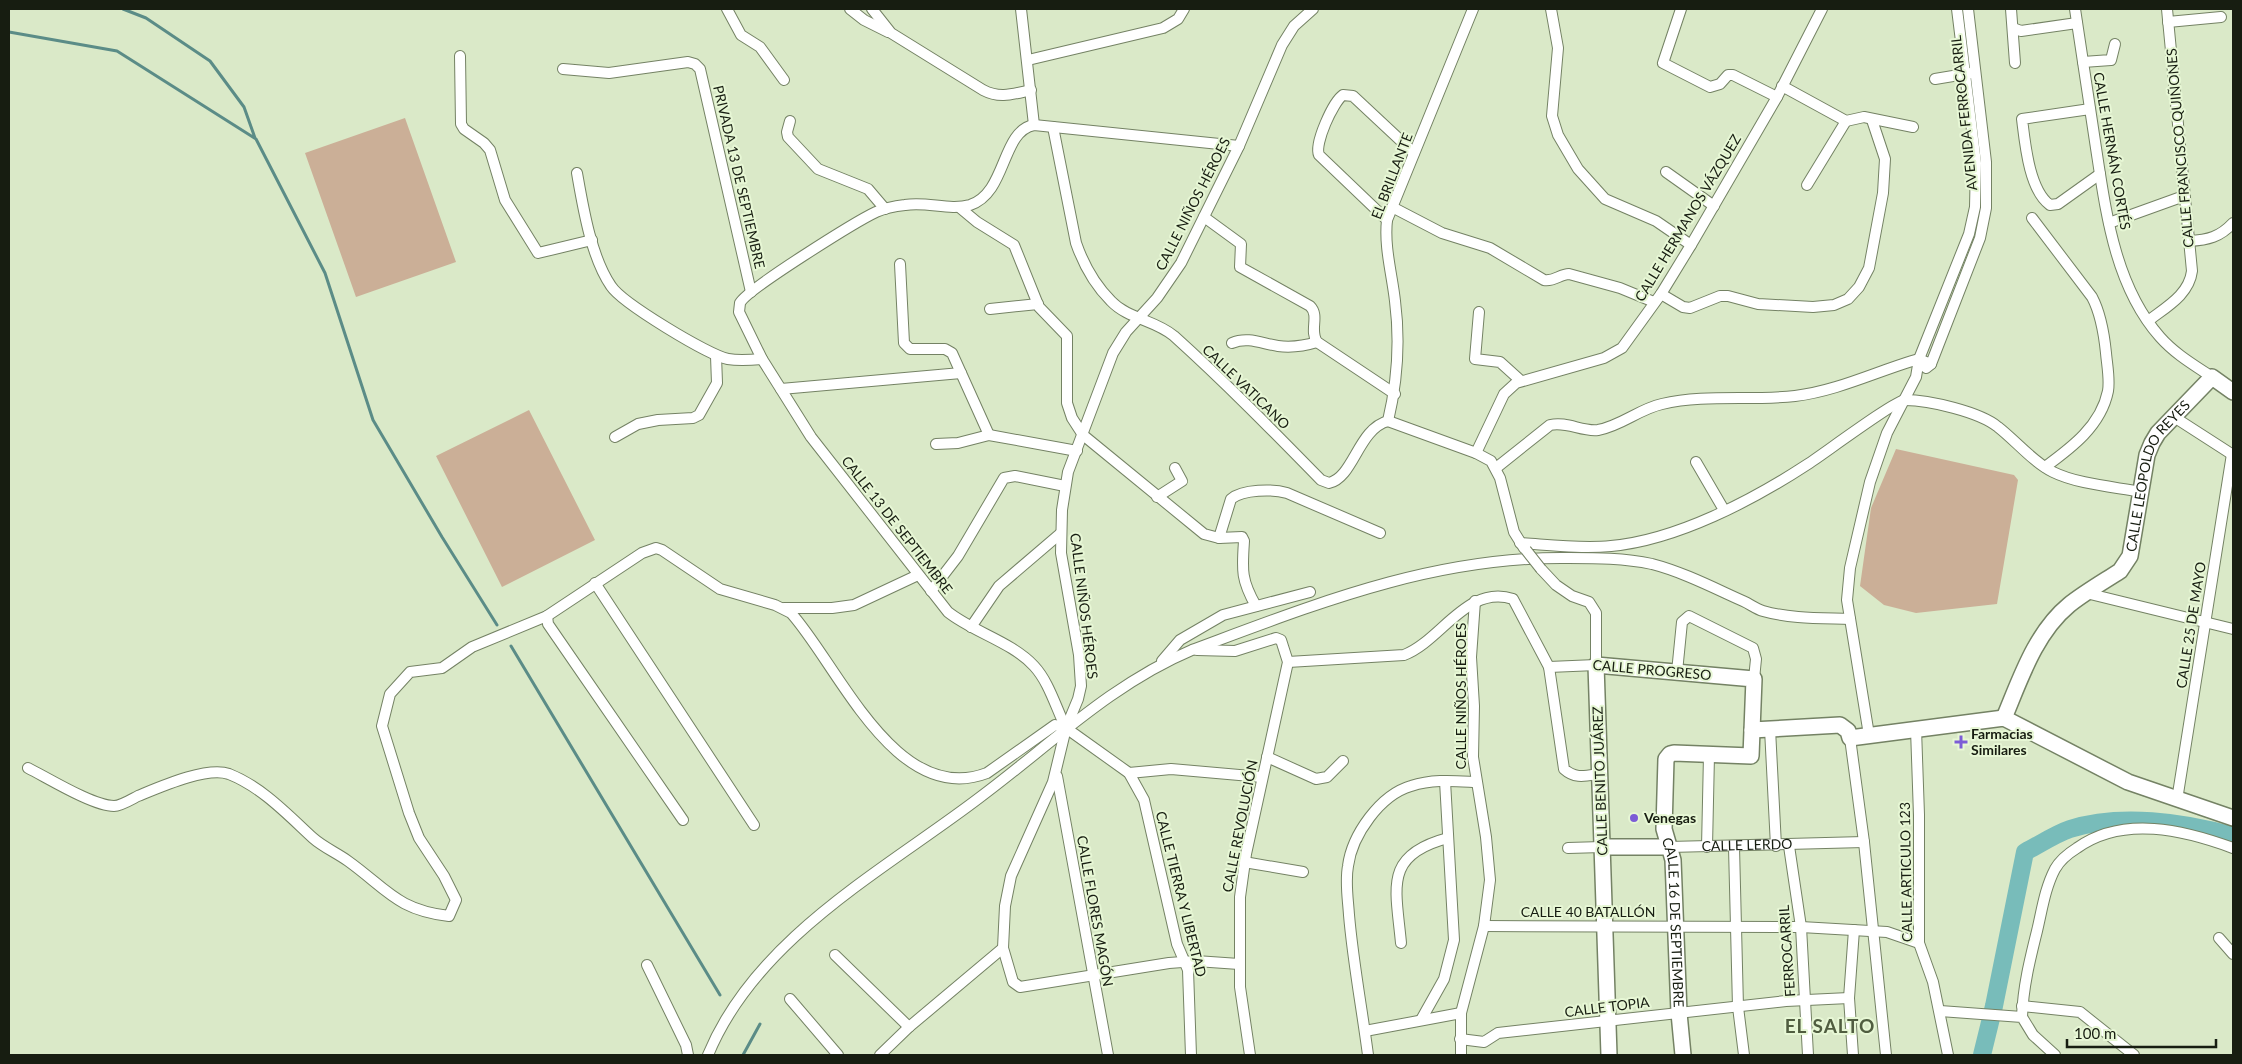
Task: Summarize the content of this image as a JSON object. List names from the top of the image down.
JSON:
{
  "streets": {
    "street": [
      "AVENIDA FERROCARRIL",
      "CALLE FRANCISCO QUIÑONES",
      "CALLE HERNÁN CORTÉS",
      "EL BRILLANTE",
      "PRIVADA 13 DE SEPTIEMBRE",
      "CALLE NIÑOS HÉROES",
      "CALLE HERMANOS VÁZQUEZ",
      "CALLE VATICANO",
      "CALLE LEOPOLDO REYES",
      "CALLE 13 DE SEPTIEMBRE",
      "CALLE 25 DE MAYO",
      "CALLE PROGRESO",
      "CALLE BENITO JUÁREZ",
      "CALLE REVOLUCIÓN",
      "CALLE LERDO",
      "CALLE ARTICULO 123",
      "CALLE TIERRA Y LIBERTAD",
      "CALLE FLORES MAGÓN",
      "CALLE 40 BATALLÓN",
      "CALLE 16 DE SEPTIEMBRE",
      "FERROCARRIL",
      "CALLE TOPIA"
    ]
  },
  "crossings": [
    ["CALLE FRANCISCO QUIÑONES", "CALLE HERNÁN CORTÉS"],
    ["CALLE HERNÁN CORTÉS", "CALLE LEOPOLDO REYES"],
    ["EL BRILLANTE", "CALLE VATICANO"],
    ["PRIVADA 13 DE SEPTIEMBRE", "CALLE 13 DE SEPTIEMBRE"],
    ["CALLE NIÑOS HÉROES", "CALLE VATICANO"],
    ["CALLE NIÑOS HÉROES", "CALLE 13 DE SEPTIEMBRE"],
    ["CALLE NIÑOS HÉROES", "CALLE FLORES MAGÓN"],
    ["CALLE NIÑOS HÉROES", "CALLE 40 BATALLÓN"],
    ["CALLE NIÑOS HÉROES", "CALLE TOPIA"],
    ["CALLE PROGRESO", "CALLE BENITO JUÁREZ"],
    ["CALLE BENITO JUÁREZ", "CALLE LERDO"],
    ["CALLE BENITO JUÁREZ", "CALLE 40 BATALLÓN"],
    ["CALLE BENITO JUÁREZ", "CALLE TOPIA"],
    ["CALLE LERDO", "CALLE 16 DE SEPTIEMBRE"],
    ["CALLE LERDO", "FERROCARRIL"],
    ["CALLE ARTICULO 123", "CALLE 40 BATALLÓN"],
    ["CALLE 40 BATALLÓN", "CALLE 16 DE SEPTIEMBRE"],
    ["CALLE 40 BATALLÓN", "FERROCARRIL"],
    ["CALLE 16 DE SEPTIEMBRE", "CALLE TOPIA"],
    ["FERROCARRIL", "CALLE TOPIA"]
  ],
  "districts": ["EL SALTO"],
  "places": {
    "health": ["Farmacias Similares"],
    "other": ["Venegas"]
  },
  "scale_bar": "100 m"
}
